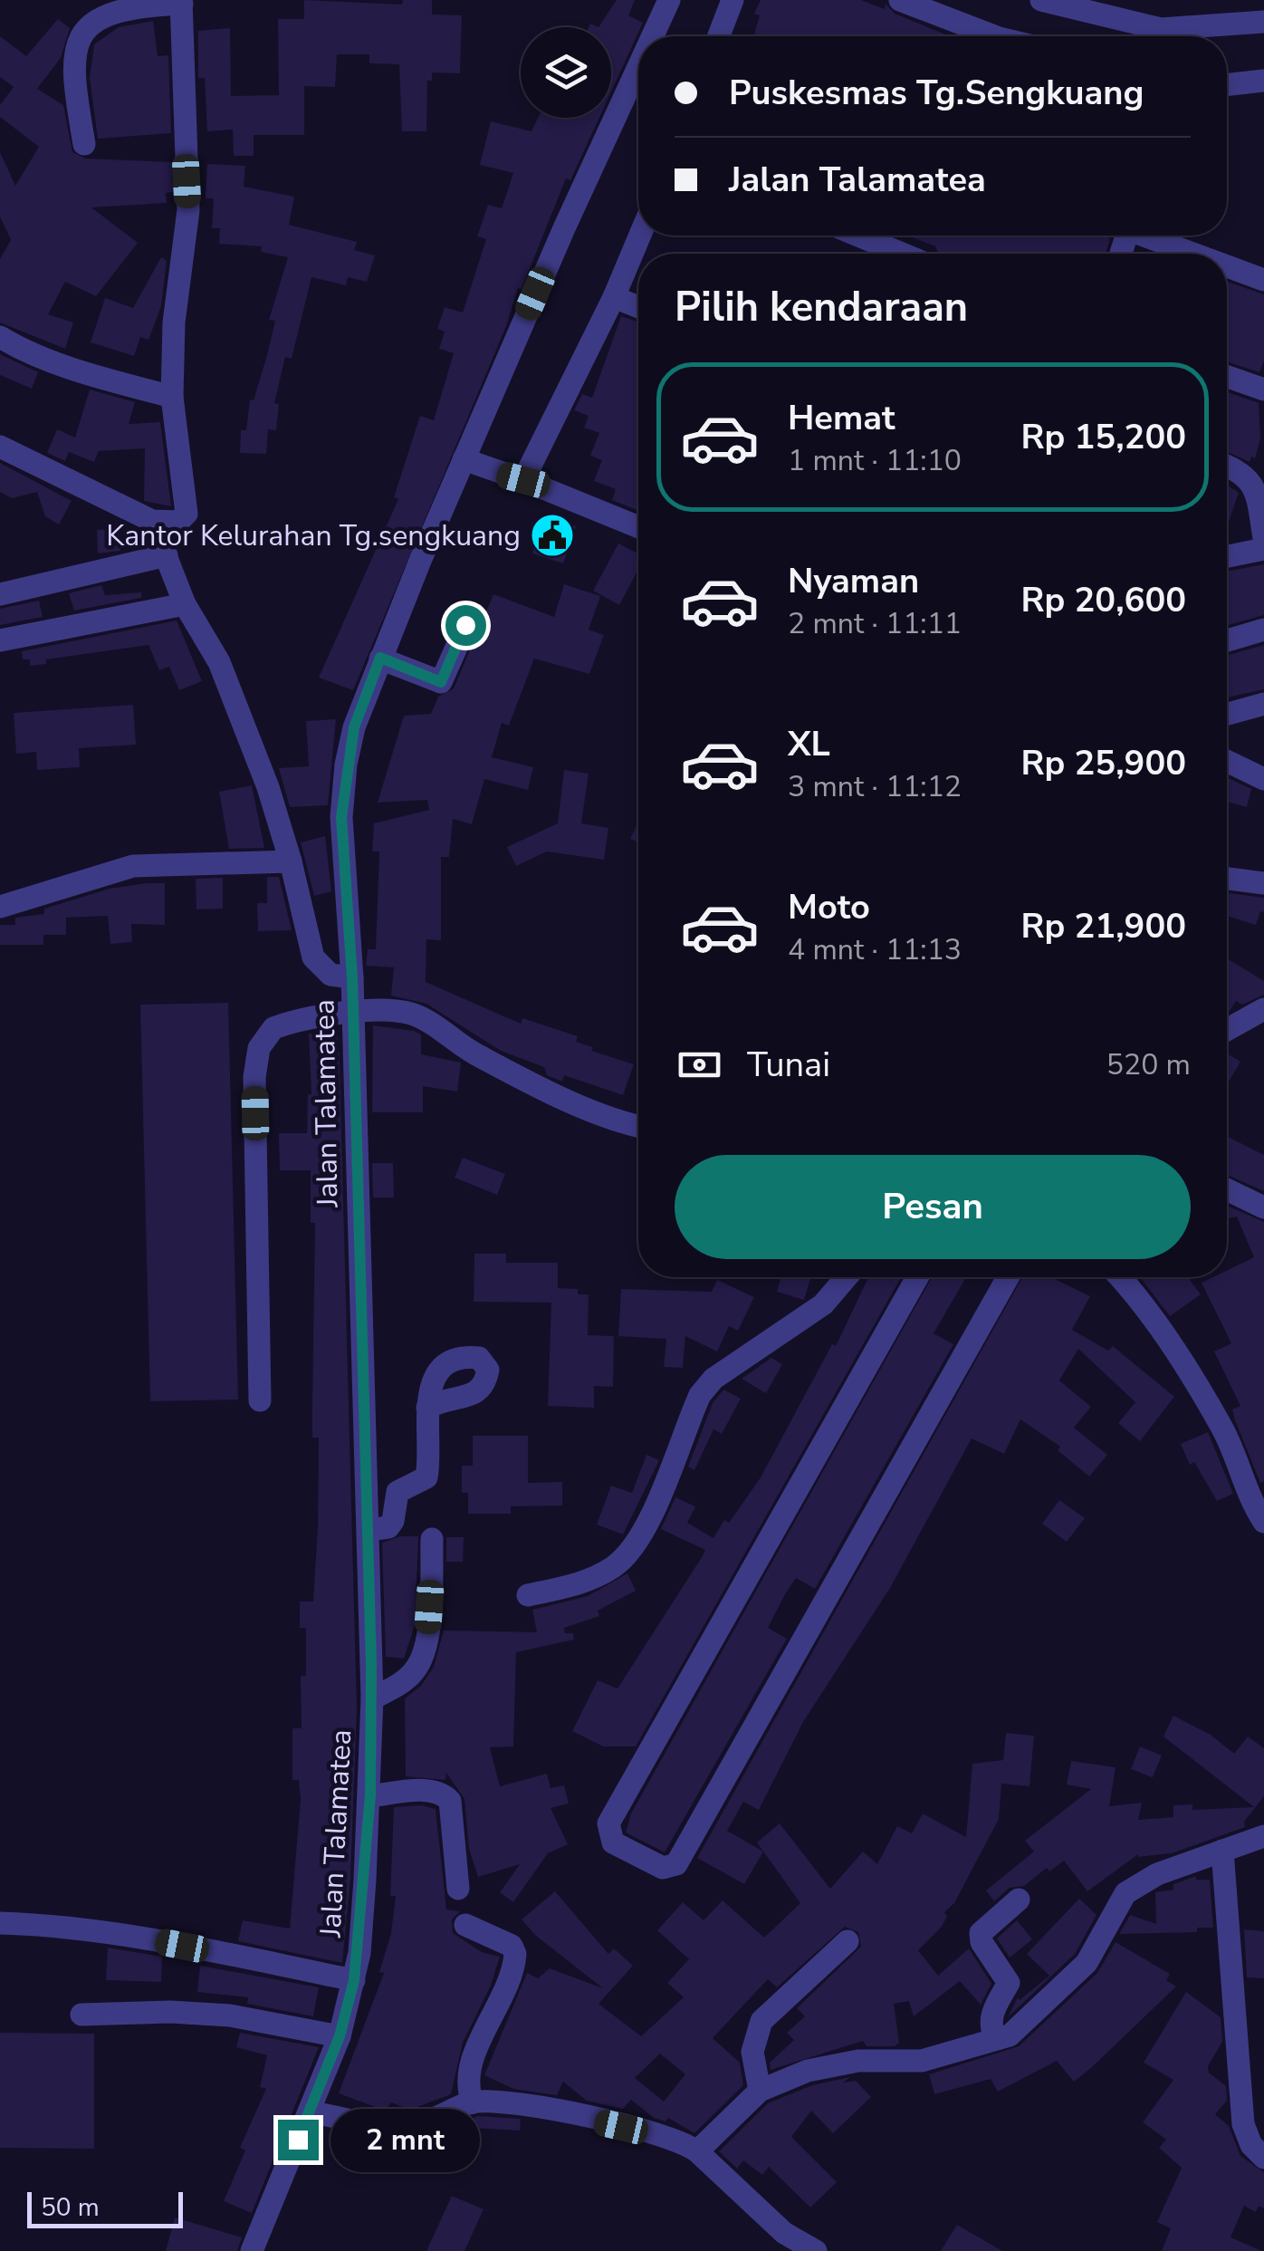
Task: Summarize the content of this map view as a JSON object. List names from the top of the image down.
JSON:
{
  "streets": {
    "street": ["Jalan Talamatea"]
  },
  "places": {
    "public building": ["Kantor Kelurahan Tg.sengkuang"]
  },
  "scale_bar": "50 m",
  "page": {
    "banner": ["Puskesmas Tg.Sengkuang", "Jalan Talamatea"],
    "heading": "Pilih kendaraan",
    "list": [
      {
        "name": "Hemat",
        "note": "1 mnt · 11:10",
        "value": "Rp 15,200"
      },
      {
        "name": "Nyaman",
        "note": "2 mnt · 11:11",
        "value": "Rp 20,600"
      },
      {
        "name": "XL",
        "note": "3 mnt · 11:12",
        "value": "Rp 25,900"
      },
      {
        "name": "Moto",
        "note": "4 mnt · 11:13",
        "value": "Rp 21,900"
      }
    ],
    "pay": ["Tunai", "520 m"],
    "buttons": "Pesan",
    "bubble": "2 mnt",
    "scale": "50 m"
  }
}
